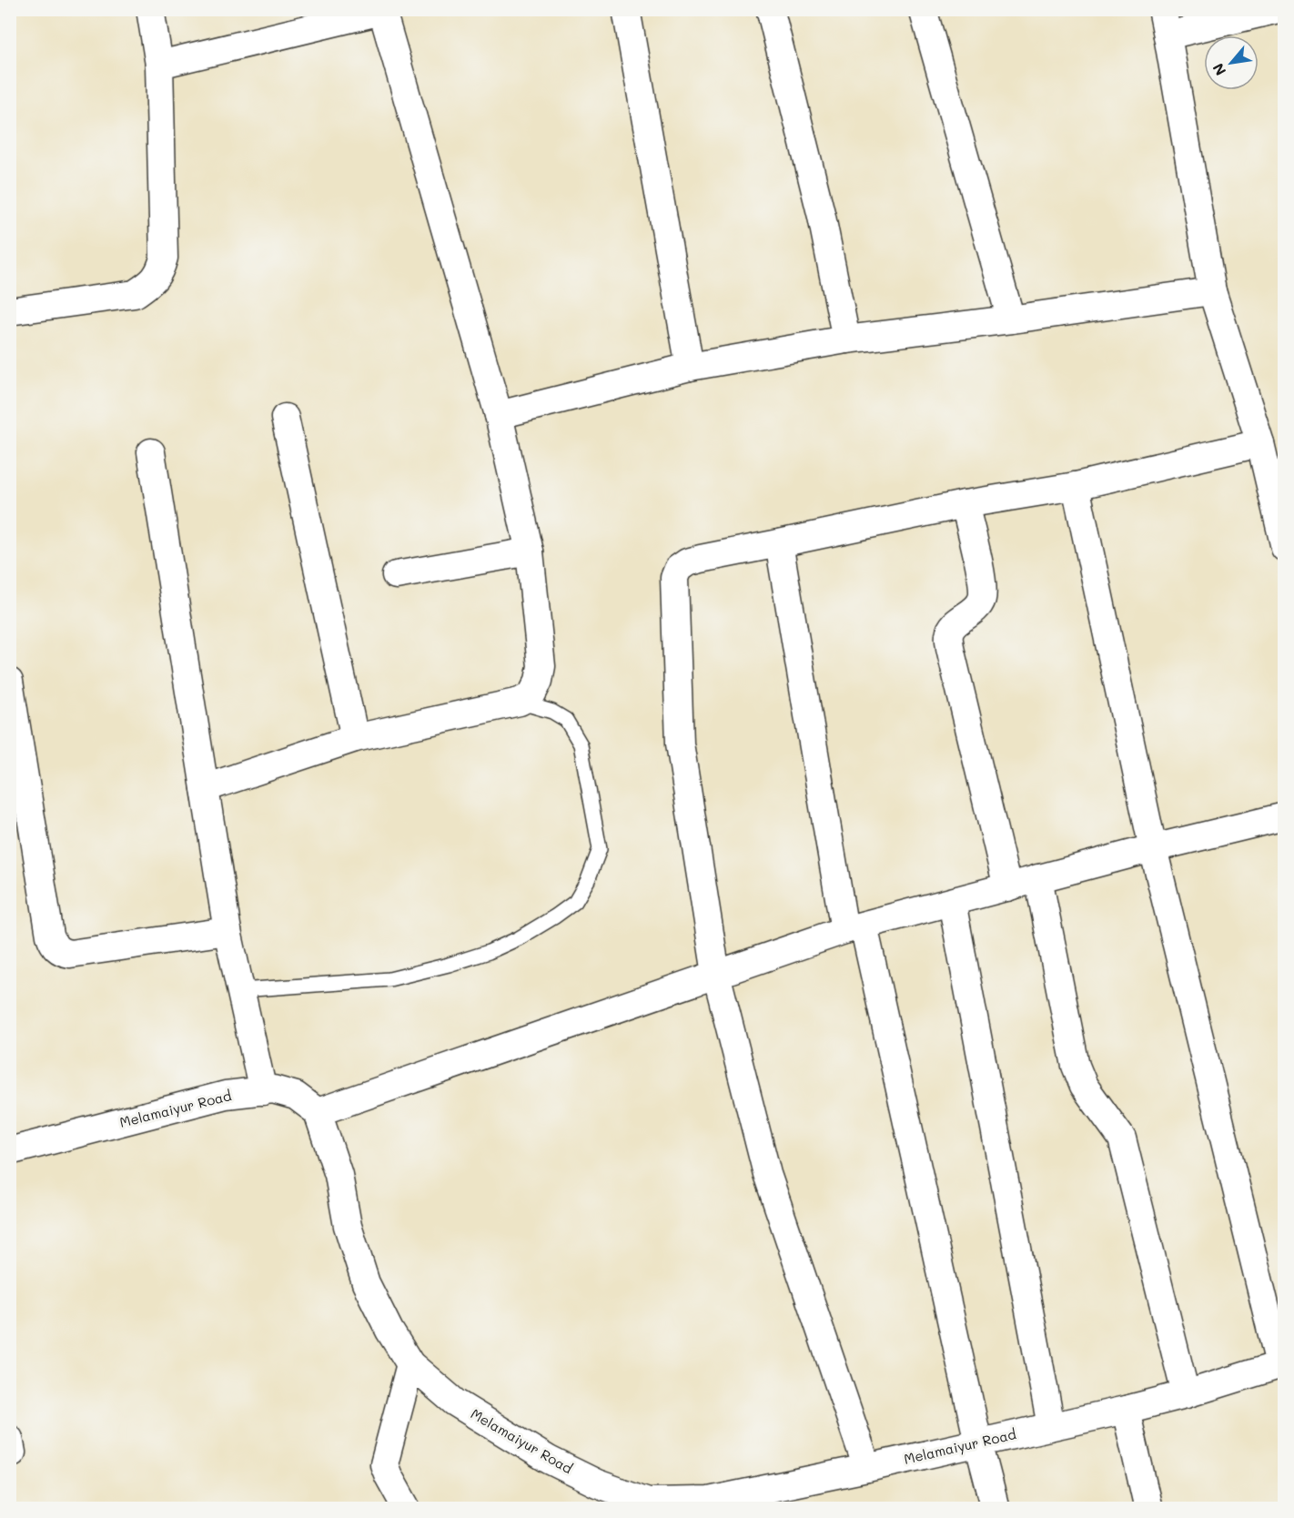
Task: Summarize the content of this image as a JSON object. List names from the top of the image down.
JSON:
{
  "streets": {
    "street": ["Melamaiyur Road"]
  },
  "north": "bottom left"
}
